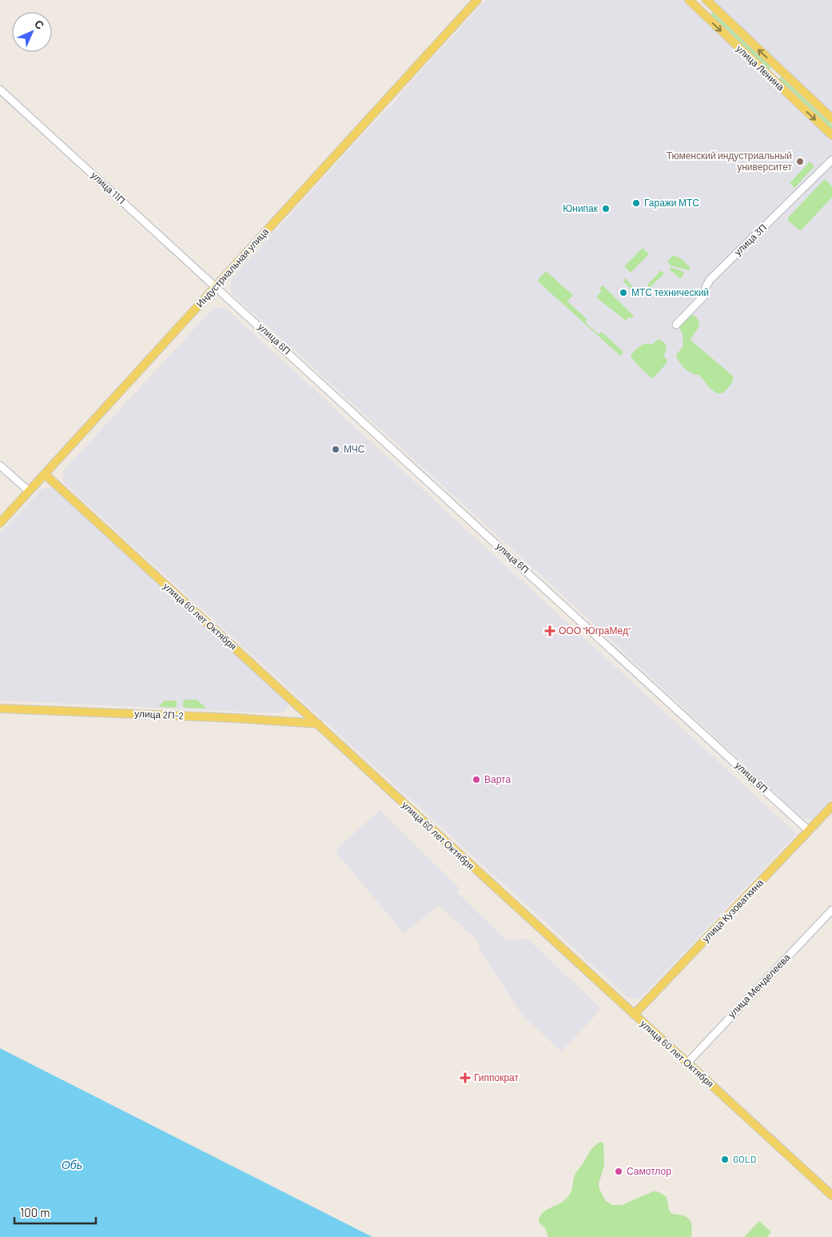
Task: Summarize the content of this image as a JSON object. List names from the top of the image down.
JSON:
{
  "streets": {
    "main road": [
      "улица Ленина",
      "Индустриальная улица",
      "улица 60 лет Октября",
      "улица 2П-2",
      "улица Кузоваткина"
    ],
    "street": [
      "улица 11П",
      "улица 3П",
      "улица 6П",
      "улица Менделеева"
    ]
  },
  "crossings": [
    ["улица 11П", "Индустриальная улица"],
    ["улица 11П", "улица 6П"],
    ["Индустриальная улица", "улица 6П"],
    ["Индустриальная улица", "улица 60 лет Октября"],
    ["улица 6П", "улица Кузоваткина"],
    ["улица 60 лет Октября", "улица 2П-2"],
    ["улица 60 лет Октября", "улица Кузоваткина"],
    ["улица 60 лет Октября", "улица Менделеева"]
  ],
  "water": ["Обь"],
  "places": {
    "other": [
      "Тюменский индустриальный университет",
      "Гаражи МТС",
      "Юнипак",
      "МТС технический",
      "МЧС",
      "Варта",
      "GOLD",
      "Самотлор"
    ],
    "health": ["ООО \"ЮграМед\"", "Гиппократ"]
  },
  "scale_bar": "100 m",
  "north": "top right"
}
